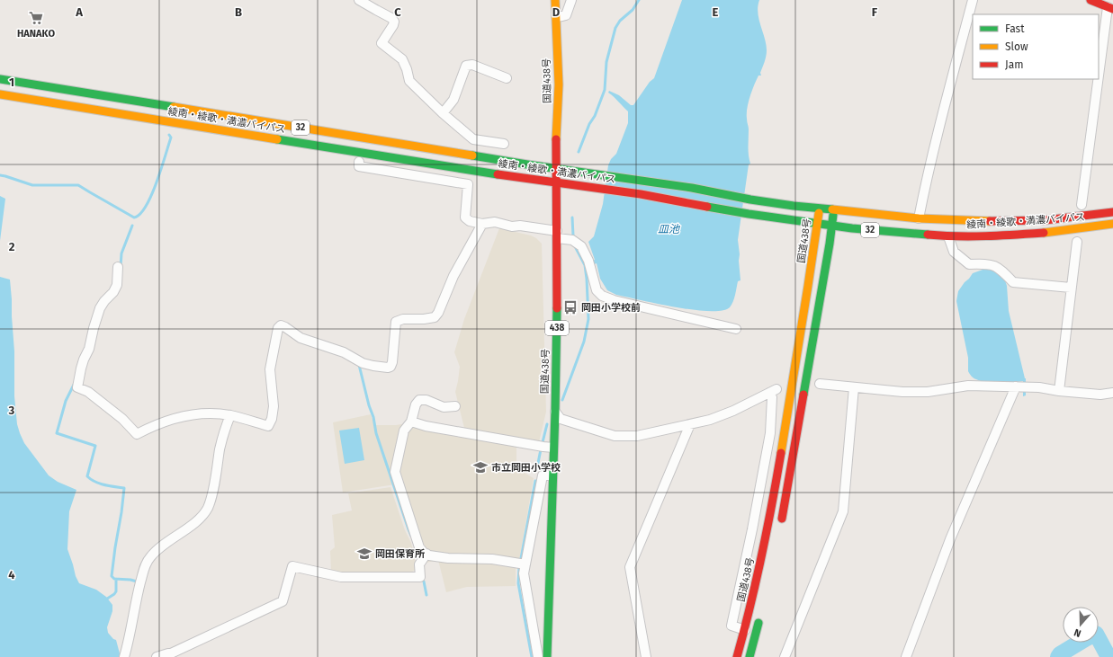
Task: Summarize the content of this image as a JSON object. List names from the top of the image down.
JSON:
{
  "streets": {
    "main road": [
      "国道438号",
      "綾南・綾歌・満濃バイパス",
      "32",
      "438"
    ]
  },
  "crossings": [
    ["国道438号", "綾南・綾歌・満濃バイパス"]
  ],
  "water": ["皿池"],
  "places": {
    "supermarket": ["HANAKO"],
    "bus stop": ["岡田小学校前"],
    "school or university": ["市立岡田小学校", "岡田保育所"]
  },
  "legend": ["Fast", "Slow", "Jam"],
  "north": "bottom",
  "grid": {
    "columns": [
      "A",
      "B",
      "C",
      "D",
      "E",
      "F"
    ],
    "rows": [
      "1",
      "2",
      "3",
      "4"
    ]
  }
}
